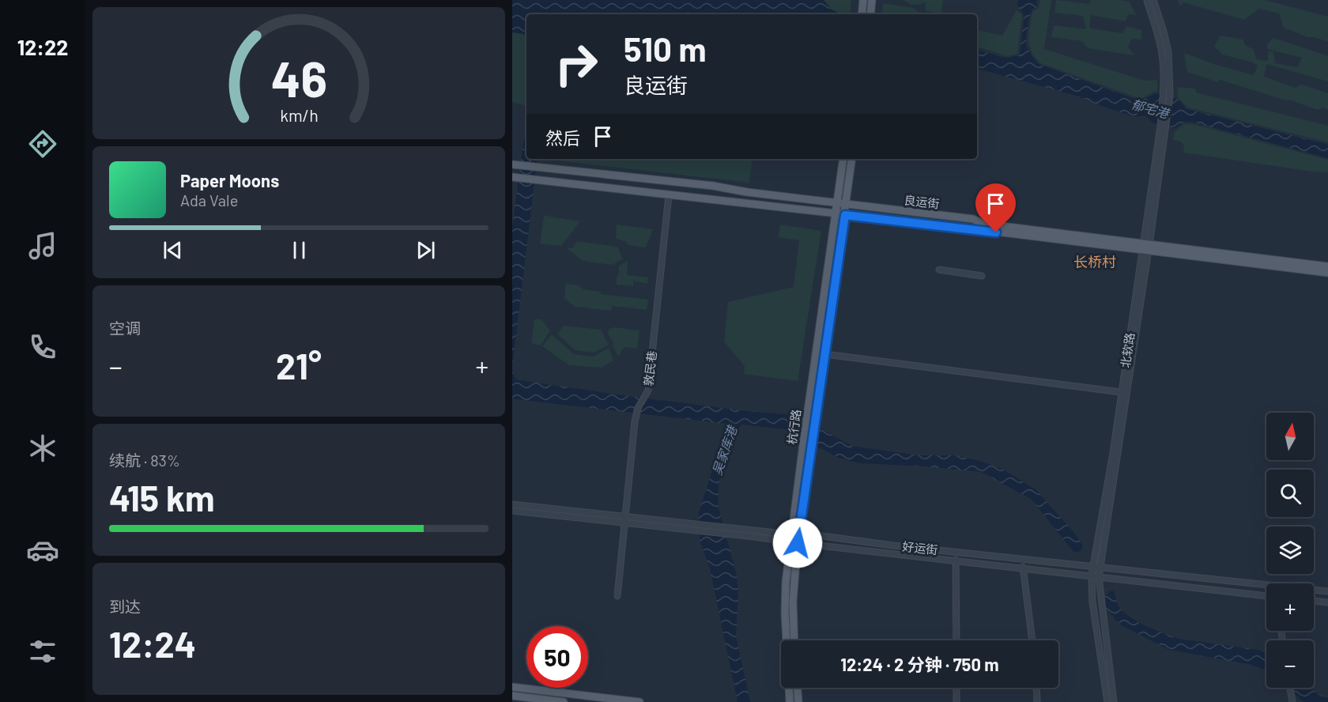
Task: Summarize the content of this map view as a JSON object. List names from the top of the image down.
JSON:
{
  "streets": {
    "main road": ["良运街", "杭行路"],
    "street": ["北软路", "敦民巷", "好运街"]
  },
  "crossings": [
    ["良运街", "北软路"],
    ["良运街", "敦民巷"],
    ["良运街", "杭行路"],
    ["北软路", "好运街"],
    ["敦民巷", "好运街"],
    ["杭行路", "好运街"]
  ],
  "districts": ["长桥村"],
  "water": ["郁宅港", "吴家库港"],
  "north": "top",
  "page": {
    "tabs": "12:22",
    "turn": ["510 m", "良运街"],
    "then": "然后",
    "song": ["Paper Moons", "Ada Vale"],
    "tile": [
      "空调",
      ["续航 · 83%", "415 km"],
      ["到达", "12:24"]
    ],
    "heat": ["−", "21°", "+"],
    "map_buttons": ["+", "−"],
    "limit": "50",
    "trip": "12:24 · 2 分钟 · 750 m",
    "gauge": ["46", "km/h"]
  }
}
